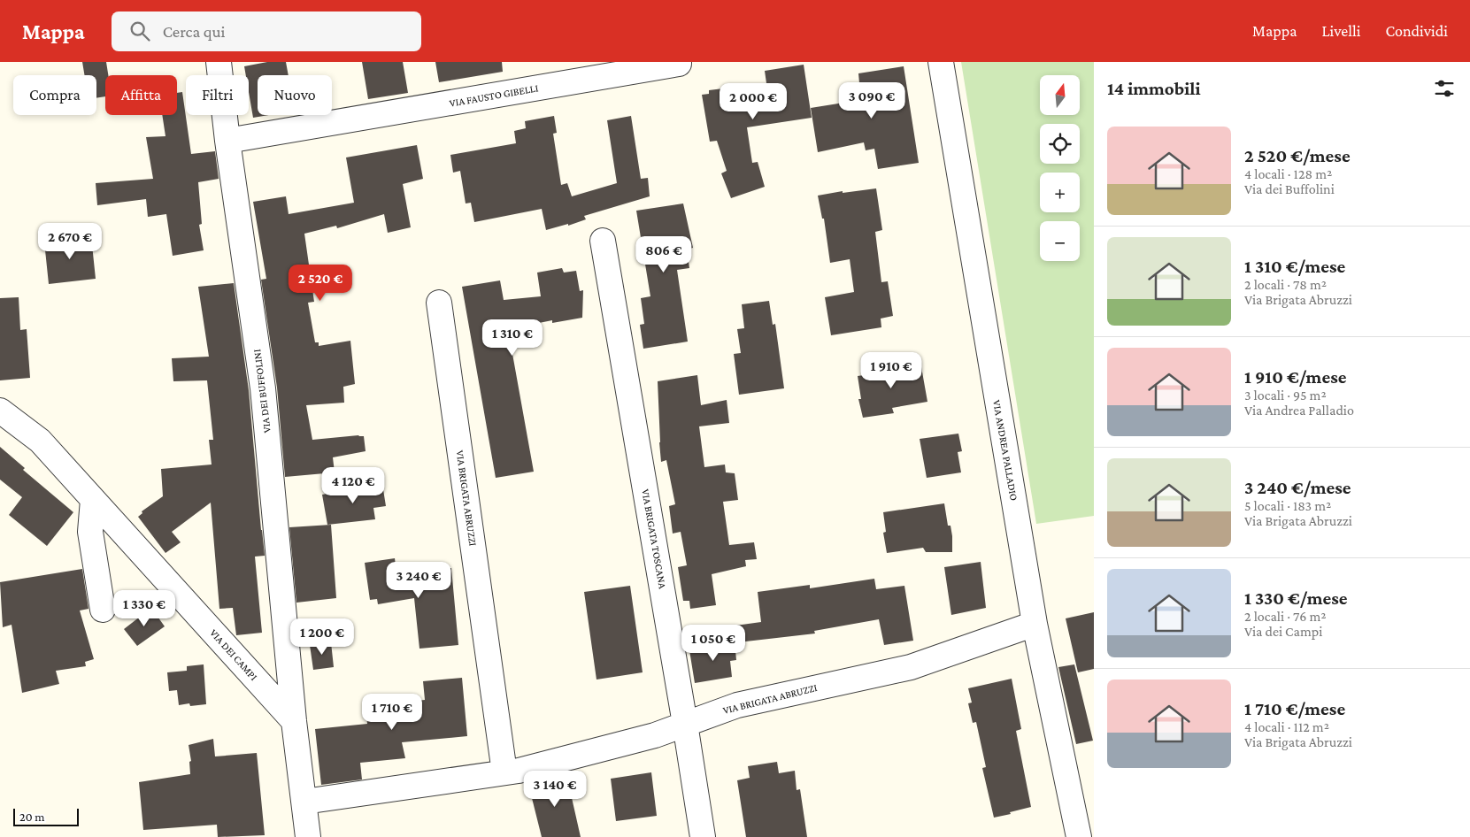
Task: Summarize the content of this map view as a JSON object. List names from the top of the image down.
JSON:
{
  "streets": {
    "street": [
      "VIA FAUSTO GIBELLI",
      "VIA DEI BUFFOLINI",
      "VIA ANDREA PALLADIO",
      "VIA BRIGATA ABRUZZI",
      "VIA BRIGATA TOSCANA",
      "VIA DEI CAMPI"
    ]
  },
  "crossings": [
    ["VIA FAUSTO GIBELLI", "VIA DEI BUFFOLINI"],
    ["VIA DEI BUFFOLINI", "VIA DEI CAMPI"],
    ["VIA ANDREA PALLADIO", "VIA BRIGATA ABRUZZI"],
    ["VIA BRIGATA ABRUZZI", "VIA BRIGATA TOSCANA"]
  ],
  "scale_bar": "20 m",
  "north": "top",
  "page": {
    "header": "Mappa",
    "search": "Cerca qui",
    "nav": ["Mappa", "Livelli", "Condividi"],
    "heading": "14 immobili",
    "map_buttons": ["+", "−"],
    "chip": [
      "Compra",
      "Affitta",
      "Filtri",
      "Nuovo"
    ],
    "price": [
      "3 090 €",
      "2 000 €",
      "2 670 €",
      "806 €",
      "2 520 €",
      "1 310 €",
      "1 910 €",
      "4 120 €",
      "3 240 €",
      "1 330 €",
      "1 200 €",
      "1 050 €",
      "1 710 €",
      "3 140 €"
    ],
    "list": [
      {
        "name": "2 520 €/mese",
        "note": "4 locali · 128 m² · Via dei Buffolini"
      },
      {
        "name": "1 310 €/mese",
        "note": "2 locali · 78 m² · Via Brigata Abruzzi"
      },
      {
        "name": "1 910 €/mese",
        "note": "3 locali · 95 m² · Via Andrea Palladio"
      },
      {
        "name": "3 240 €/mese",
        "note": "5 locali · 183 m² · Via Brigata Abruzzi"
      },
      {
        "name": "1 330 €/mese",
        "note": "2 locali · 76 m² · Via dei Campi"
      },
      {
        "name": "1 710 €/mese",
        "note": "4 locali · 112 m² · Via Brigata Abruzzi"
      }
    ],
    "scale": "20 m"
  }
}
